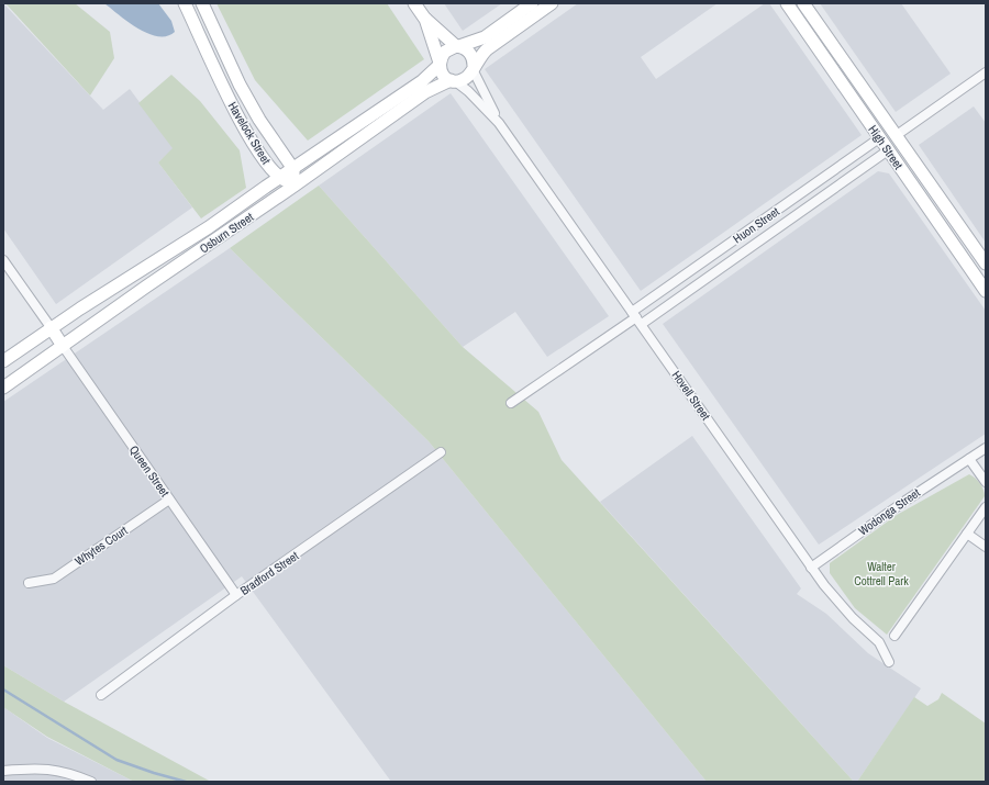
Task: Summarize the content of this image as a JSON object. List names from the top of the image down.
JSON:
{
  "streets": {
    "street": [
      "Havelock Street",
      "High Street",
      "Huon Street",
      "Osburn Street",
      "Hovell Street",
      "Queen Street",
      "Wodonga Street",
      "Whytes Court",
      "Bradford Street"
    ]
  },
  "crossings": [
    ["Havelock Street", "Osburn Street"],
    ["High Street", "Huon Street"],
    ["Huon Street", "Hovell Street"],
    ["Osburn Street", "Hovell Street"],
    ["Osburn Street", "Queen Street"],
    ["Hovell Street", "Wodonga Street"],
    ["Queen Street", "Whytes Court"],
    ["Queen Street", "Bradford Street"]
  ],
  "parks": ["Walter Cottrell Park"]
}
